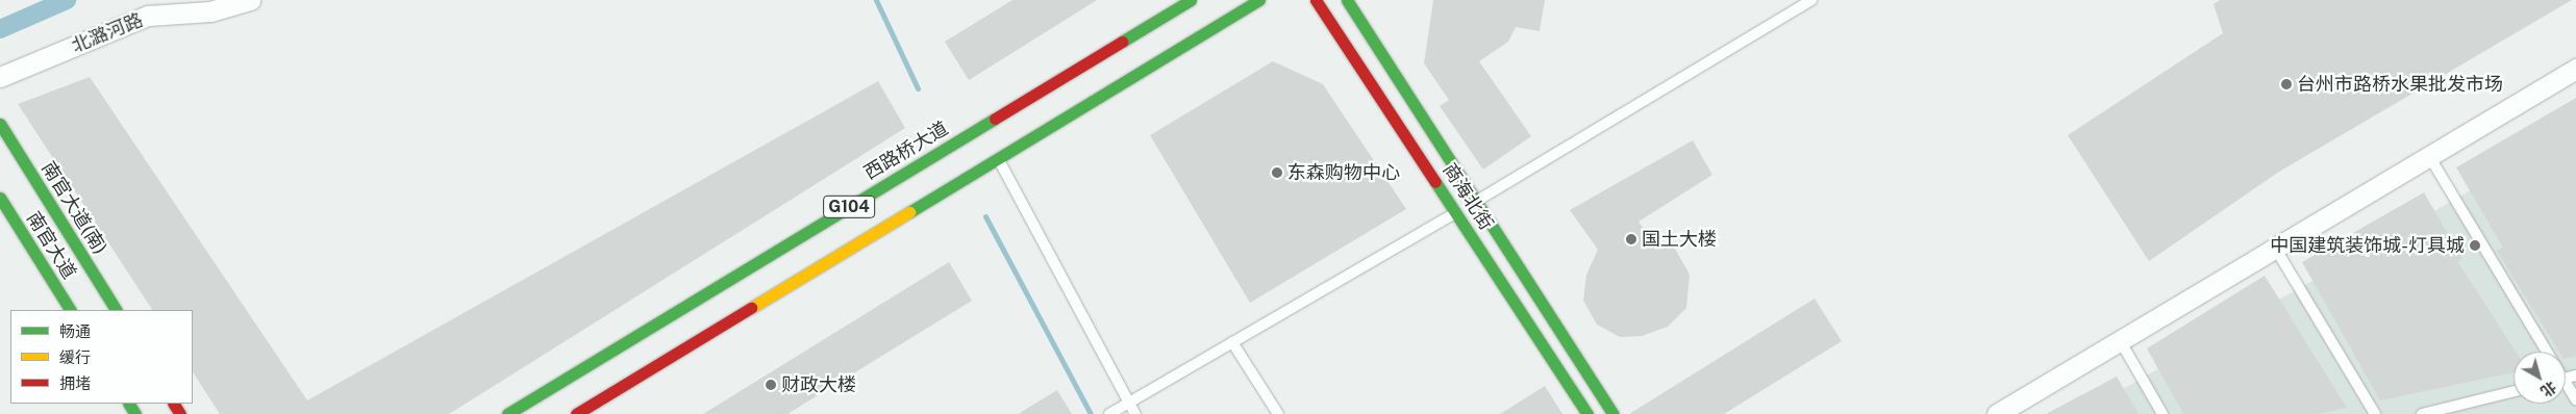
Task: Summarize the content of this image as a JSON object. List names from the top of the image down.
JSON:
{
  "streets": {
    "main road": [
      "西路桥大道",
      "商海北街",
      "G104",
      "南官大道(南)",
      "南官大道"
    ],
    "street": ["北潞河路"]
  },
  "places": [
    "台州市路桥水果批发市场",
    "东森购物中心",
    "国土大楼",
    "中国建筑装饰城-灯具城",
    "财政大楼"
  ],
  "legend": ["畅通", "缓行", "拥堵"],
  "north": "bottom right"
}
